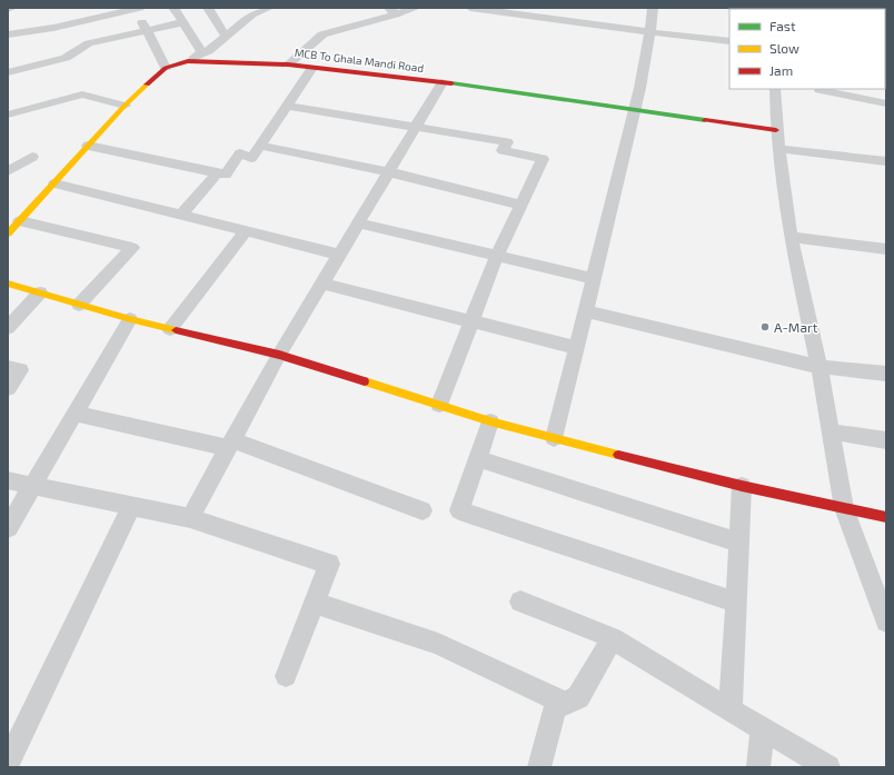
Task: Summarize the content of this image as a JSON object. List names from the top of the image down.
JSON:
{
  "streets": {
    "street": ["MCB To Ghala Mandi Road"]
  },
  "places": ["A-Mart"],
  "legend": ["Fast", "Slow", "Jam"]
}
